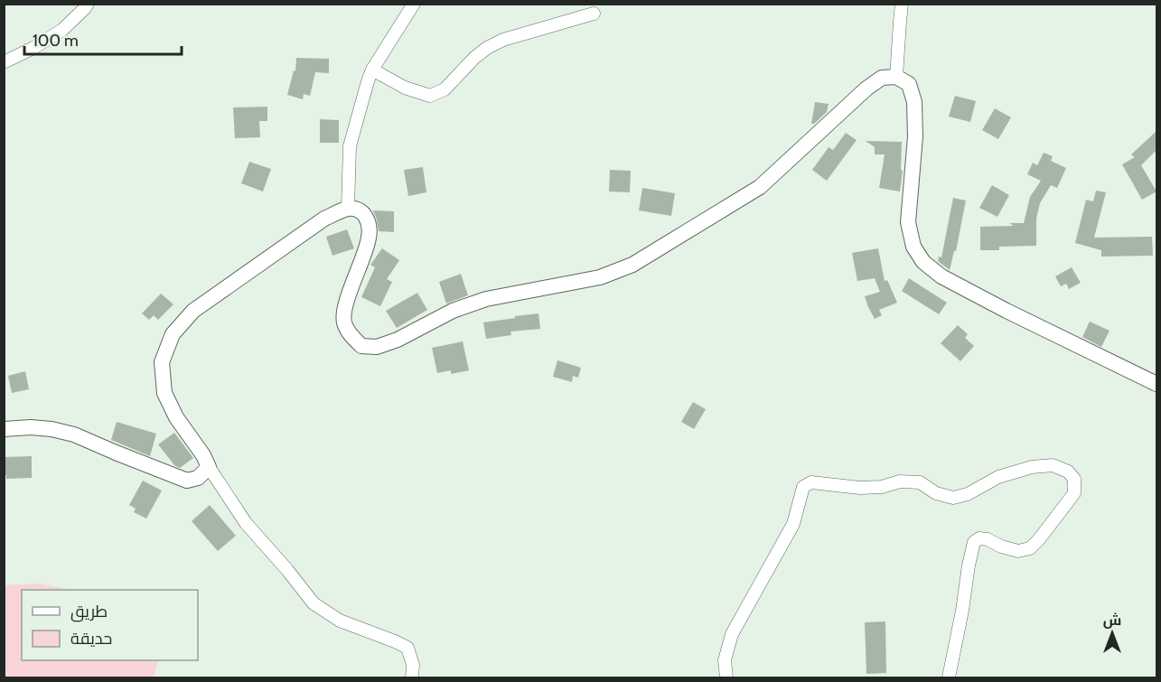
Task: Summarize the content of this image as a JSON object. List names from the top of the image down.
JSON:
{
  "legend": ["طريق", "حديقة"],
  "scale_bar": "100 m",
  "north": "top"
}
